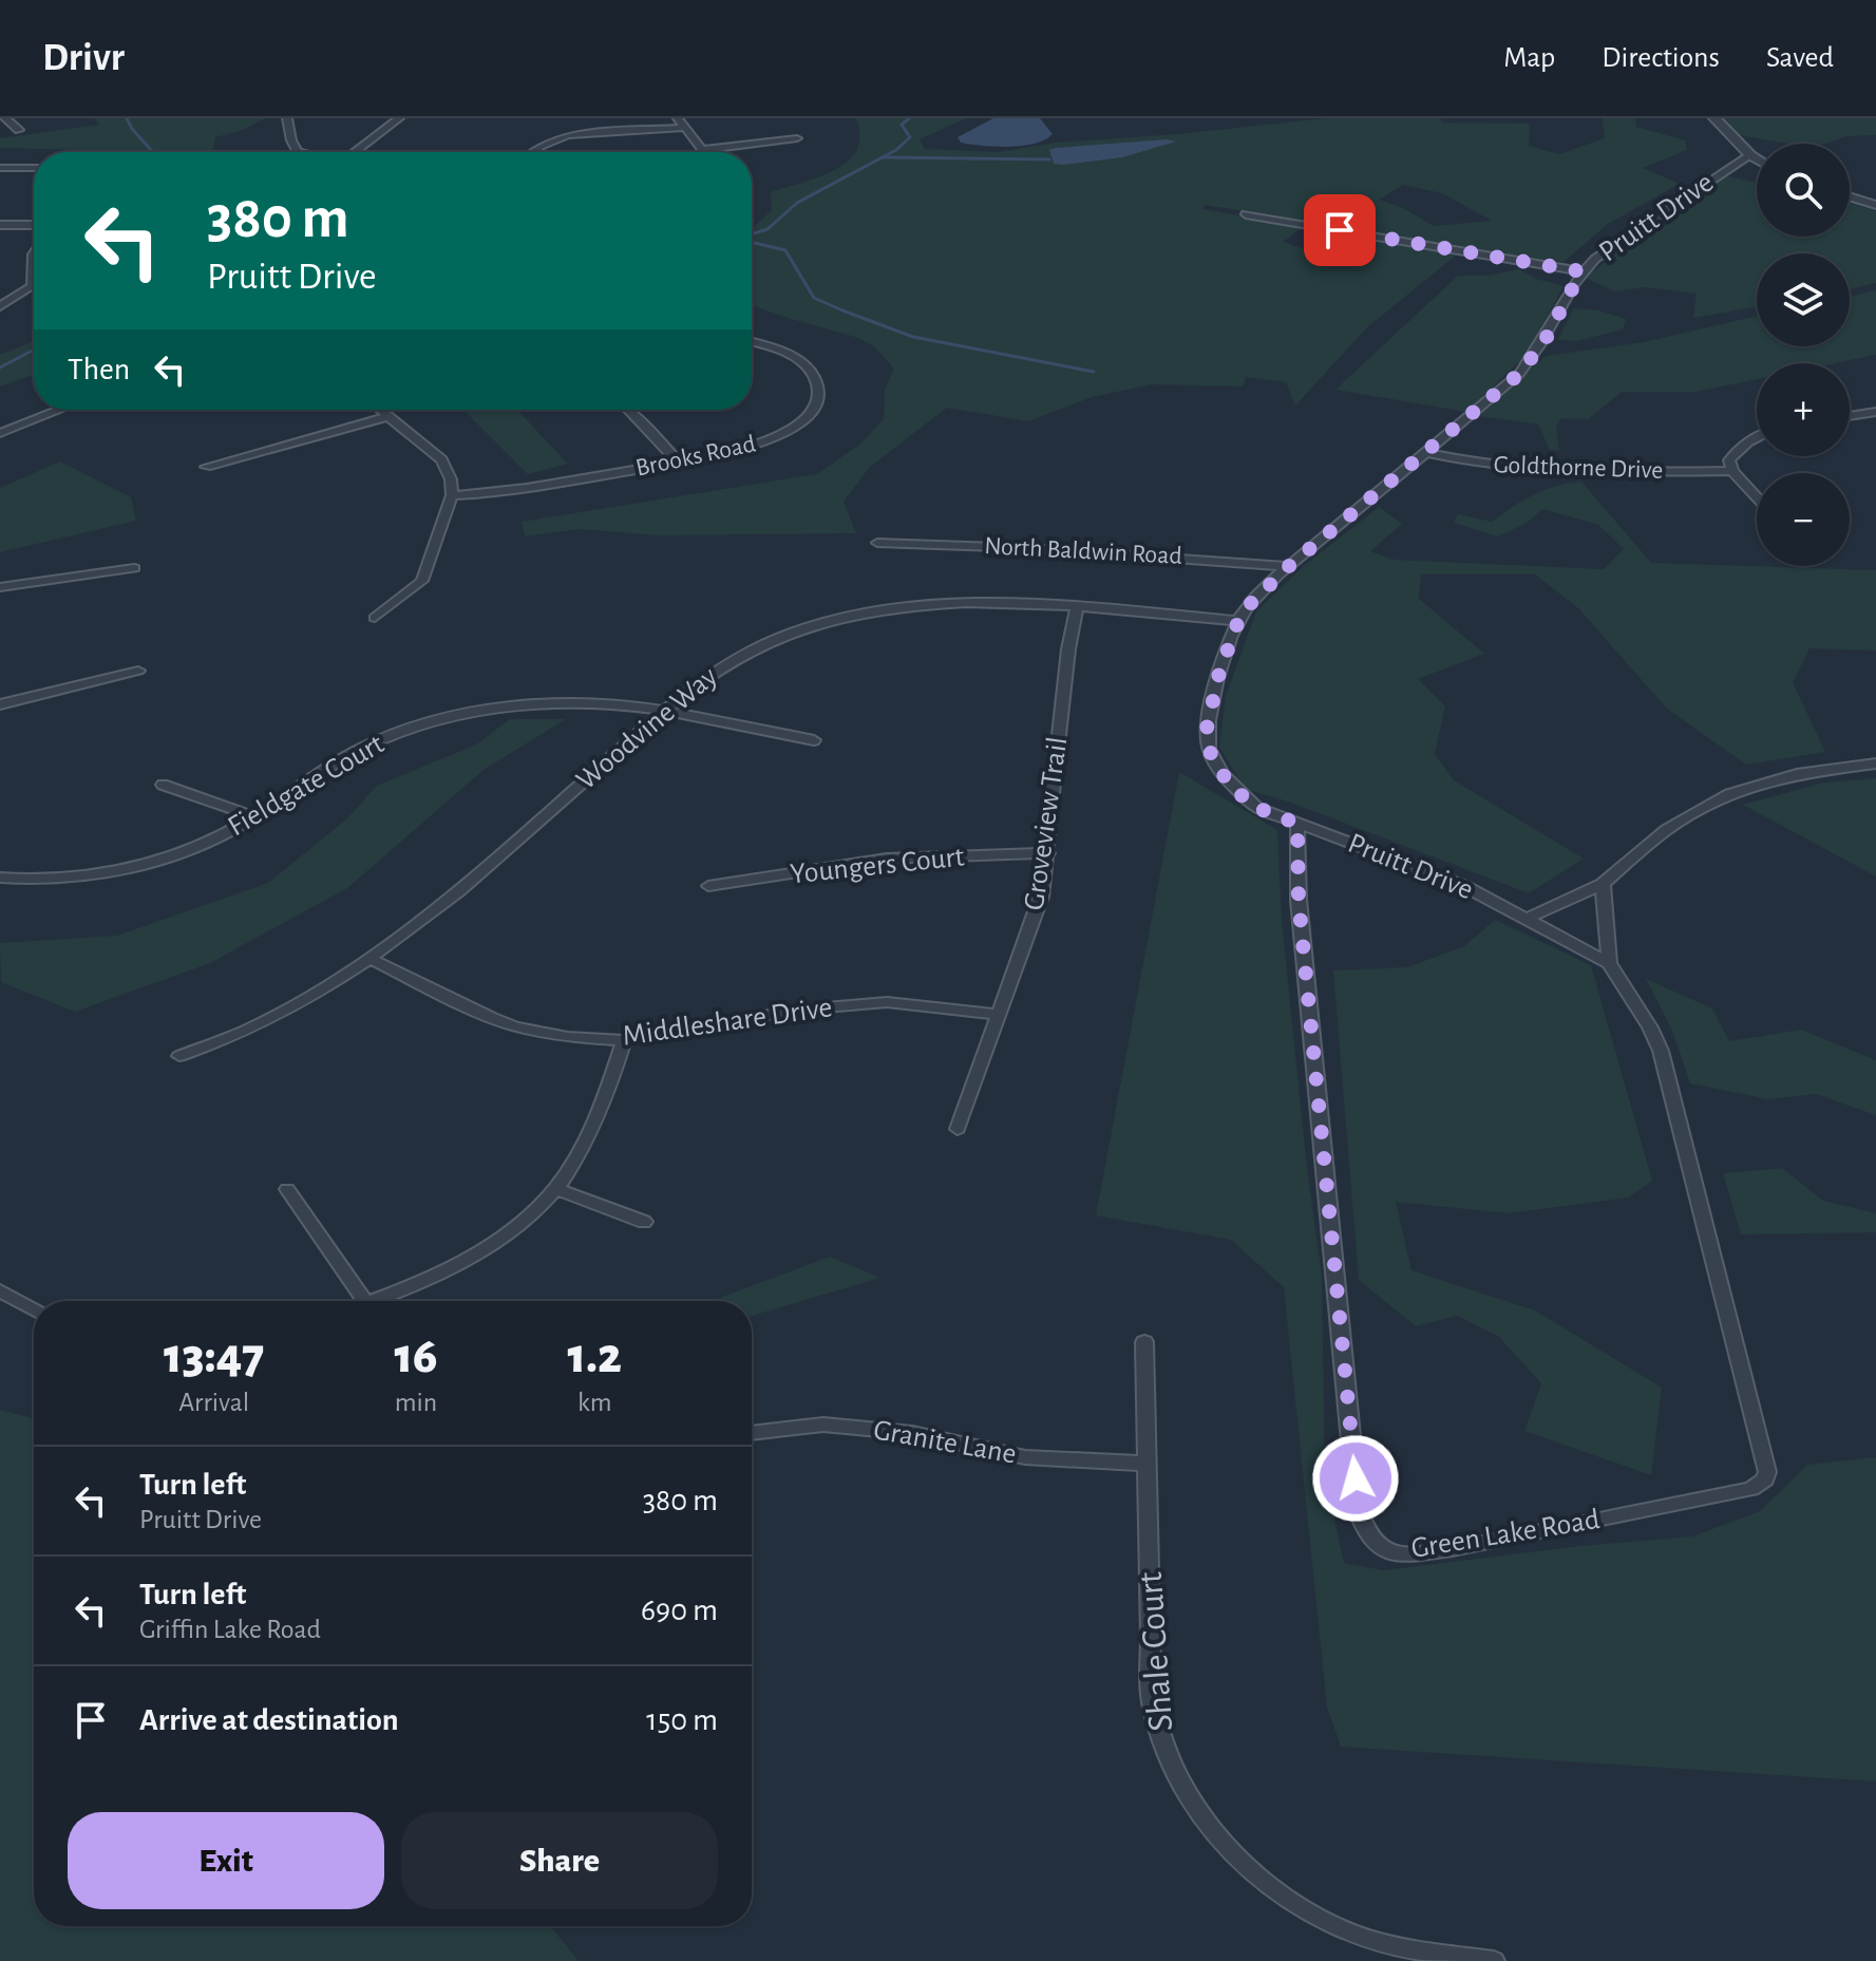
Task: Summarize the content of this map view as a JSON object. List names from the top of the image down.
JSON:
{
  "streets": {
    "street": [
      "Pruitt Drive",
      "Brooks Road",
      "Goldthorne Drive",
      "North Baldwin Road",
      "Woodvine Way",
      "Fieldgate Court",
      "Groveview Trail",
      "Youngers Court",
      "Middleshare Drive",
      "Granite Lane",
      "Green Lake Road",
      "Shale Court"
    ]
  },
  "crossings": [
    ["Pruitt Drive", "Goldthorne Drive"],
    ["Pruitt Drive", "North Baldwin Road"],
    ["Pruitt Drive", "Woodvine Way"],
    ["Pruitt Drive", "Green Lake Road"],
    ["Woodvine Way", "Fieldgate Court"],
    ["Woodvine Way", "Groveview Trail"],
    ["Woodvine Way", "Middleshare Drive"],
    ["Groveview Trail", "Youngers Court"],
    ["Groveview Trail", "Middleshare Drive"],
    ["Granite Lane", "Shale Court"]
  ],
  "page": {
    "header": "Drivr",
    "nav": ["Map", "Directions", "Saved"],
    "map_buttons": ["+", "−"],
    "turn": ["380 m", "Pruitt Drive"],
    "then": "Then",
    "eta": [
      "13:47",
      "Arrival",
      "16",
      "min",
      "1.2",
      "km"
    ],
    "list": [
      {
        "name": "Turn left",
        "note": "Pruitt Drive",
        "value": "380 m"
      },
      {
        "name": "Turn left",
        "note": "Griffin Lake Road",
        "value": "690 m"
      },
      {
        "name": "Arrive at destination",
        "value": "150 m"
      }
    ],
    "buttons": ["Exit", "Share"]
  }
}
